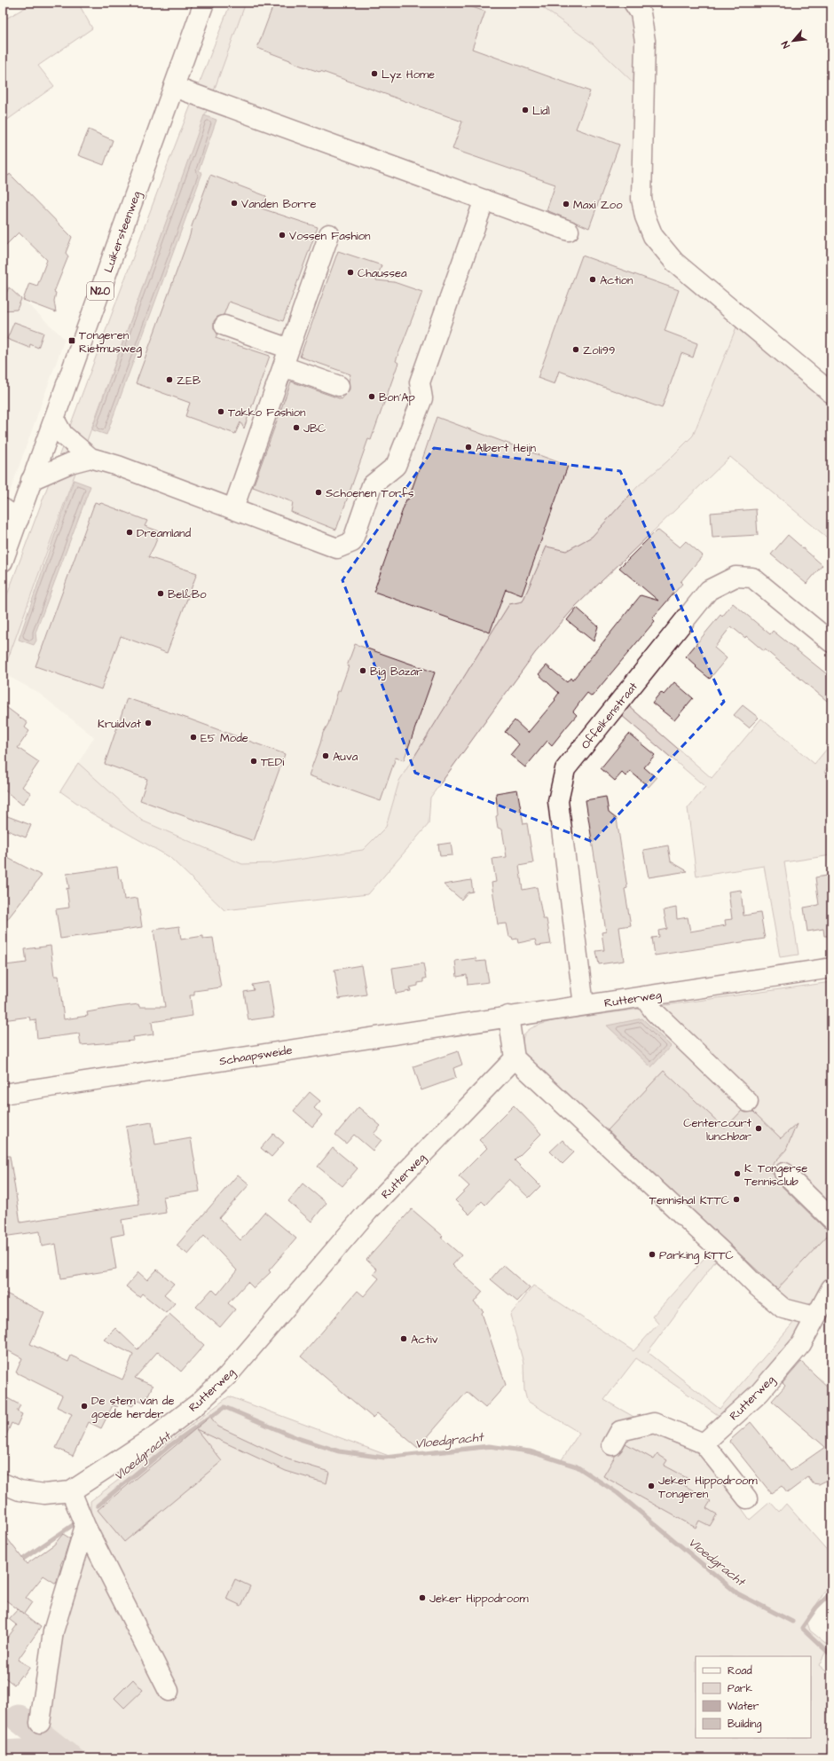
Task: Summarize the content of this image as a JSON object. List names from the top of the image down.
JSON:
{
  "streets": {
    "street": [
      "Luikersteenweg",
      "N20",
      "Offelkenstraat",
      "Rutterweg",
      "Schaapsweide"
    ]
  },
  "crossings": [
    ["Offelkenstraat", "Rutterweg"],
    ["Rutterweg", "Schaapsweide"]
  ],
  "water": ["Vloedgracht"],
  "places": {
    "other": [
      "Lyz Home",
      "Lidl",
      "Vanden Borre",
      "Maxi Zoo",
      "Vossen Fashion",
      "Chaussea",
      "Action",
      "Zoli99",
      "ZEB",
      "Bon’Ap",
      "Takko Fashion",
      "JBC",
      "Albert Heijn",
      "Schoenen Torfs",
      "Dreamland",
      "Bel&Bo",
      "Big Bazar",
      "Kruidvat",
      "E5 Mode",
      "Auva",
      "TEDi",
      "Centercourt lunchbar",
      "K. Tongerse Tennisclub",
      "Tennishal KTTC",
      "Parking KTTC",
      "Activ",
      "De stem van de goede herder",
      "Jeker Hippodroom Tongeren",
      "Jeker Hippodroom"
    ],
    "transit": ["Tongeren Rietmusweg"]
  },
  "legend": [
    "Road",
    "Park",
    "Water",
    "Building"
  ],
  "north": "bottom left"
}
